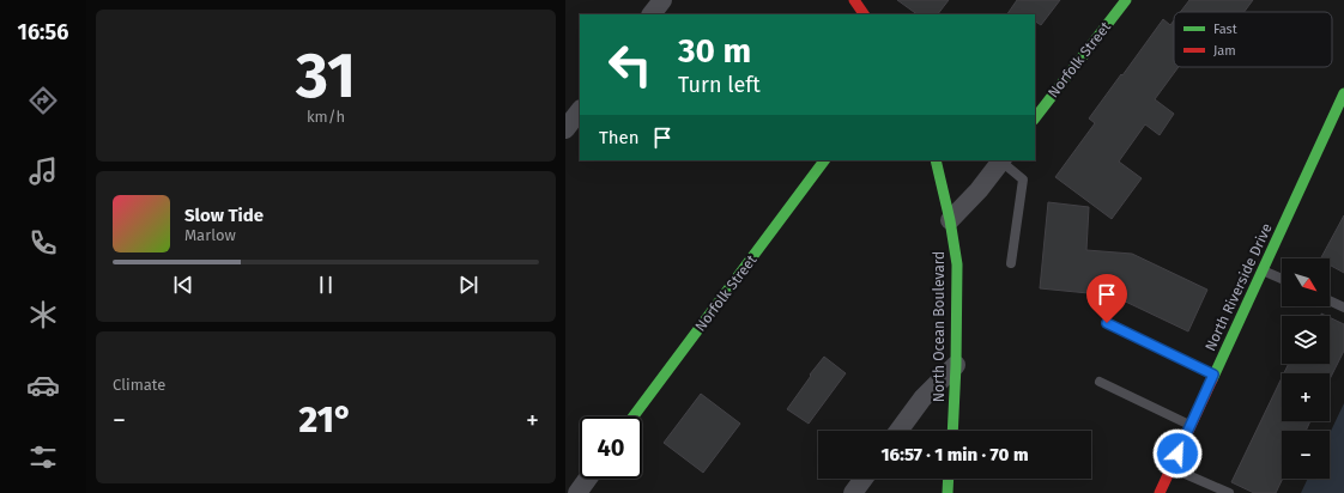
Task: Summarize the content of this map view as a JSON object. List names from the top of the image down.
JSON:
{
  "streets": {
    "street": ["Norfolk Street", "North Riverside Drive", "North Ocean Boulevard"]
  },
  "legend": ["Fast", "Jam"],
  "north": "bottom right",
  "page": {
    "tabs": "16:56",
    "tile": [
      ["31", "km/h"],
      "Climate"
    ],
    "turn": ["30 m", "Turn left"],
    "then": "Then",
    "song": ["Slow Tide", "Marlow"],
    "map_buttons": ["+", "−"],
    "heat": ["−", "21°", "+"],
    "limit": "40",
    "trip": "16:57 · 1 min · 70 m"
  }
}
